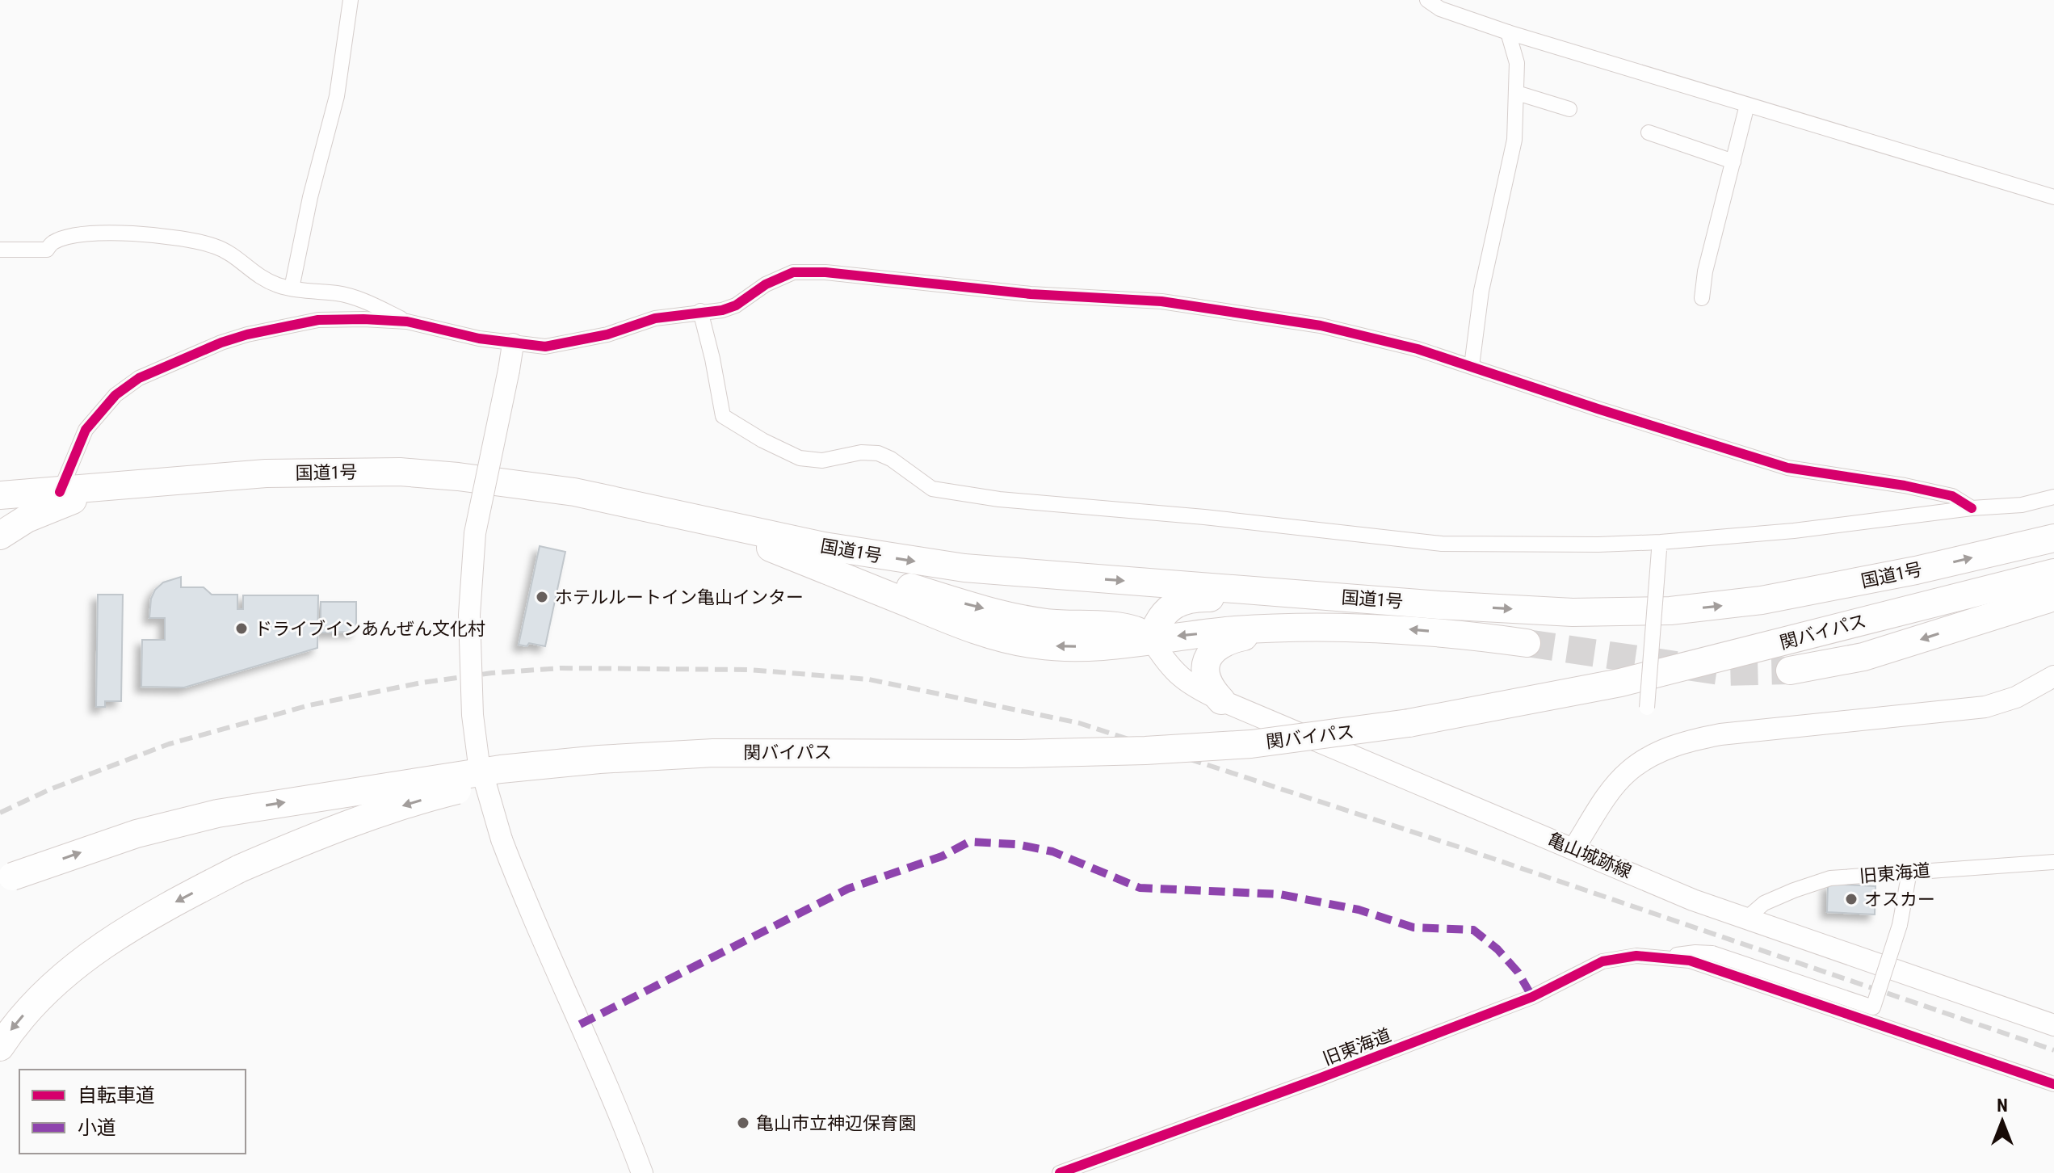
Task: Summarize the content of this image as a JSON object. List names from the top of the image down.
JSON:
{
  "streets": {
    "highway": ["国道1号", "関バイパス"],
    "street": ["亀山城跡線", "旧東海道"]
  },
  "crossings": [
    ["国道1号", "亀山城跡線"],
    ["亀山城跡線", "旧東海道"]
  ],
  "places": [
    "ホテルルートイン亀山インター",
    "ドライブインあんぜん文化村",
    "オスカー",
    "亀山市立神辺保育園"
  ],
  "legend": ["自転車道", "小道"],
  "north": "top"
}
